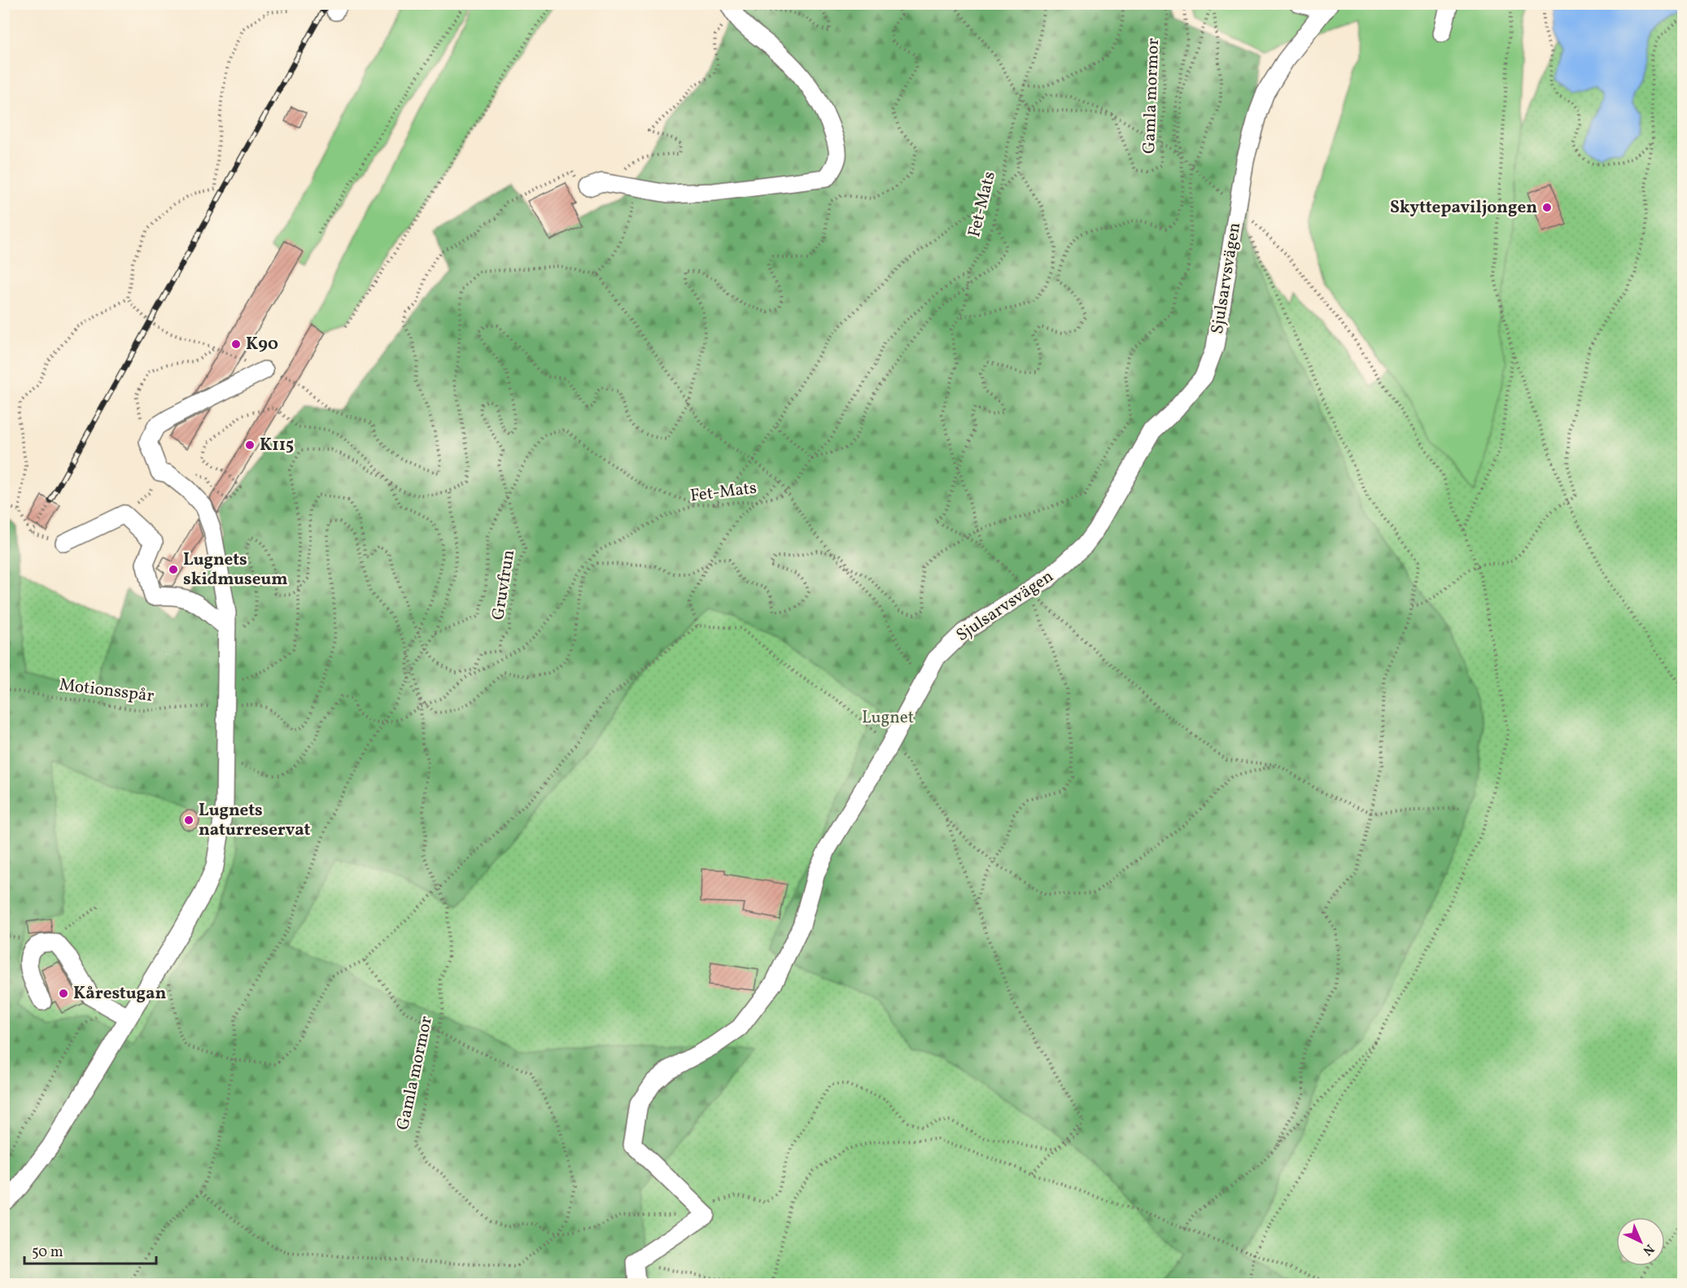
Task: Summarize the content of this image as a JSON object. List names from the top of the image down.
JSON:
{
  "streets": {
    "street": ["Sjulsarvsvägen"],
    "path": [
      "Gamla mormor",
      "Fet-Mats",
      "Gruvfrun",
      "Motionsspår"
    ]
  },
  "crossings": [
    ["Gamla mormor", "Fet-Mats"]
  ],
  "parks": ["Lugnet"],
  "places": [
    "Skyttepaviljongen",
    "K90",
    "K115",
    "Lugnets skidmuseum",
    "Lugnets naturreservat",
    "Kårestugan"
  ],
  "scale_bar": "50 m",
  "north": "bottom right"
}
